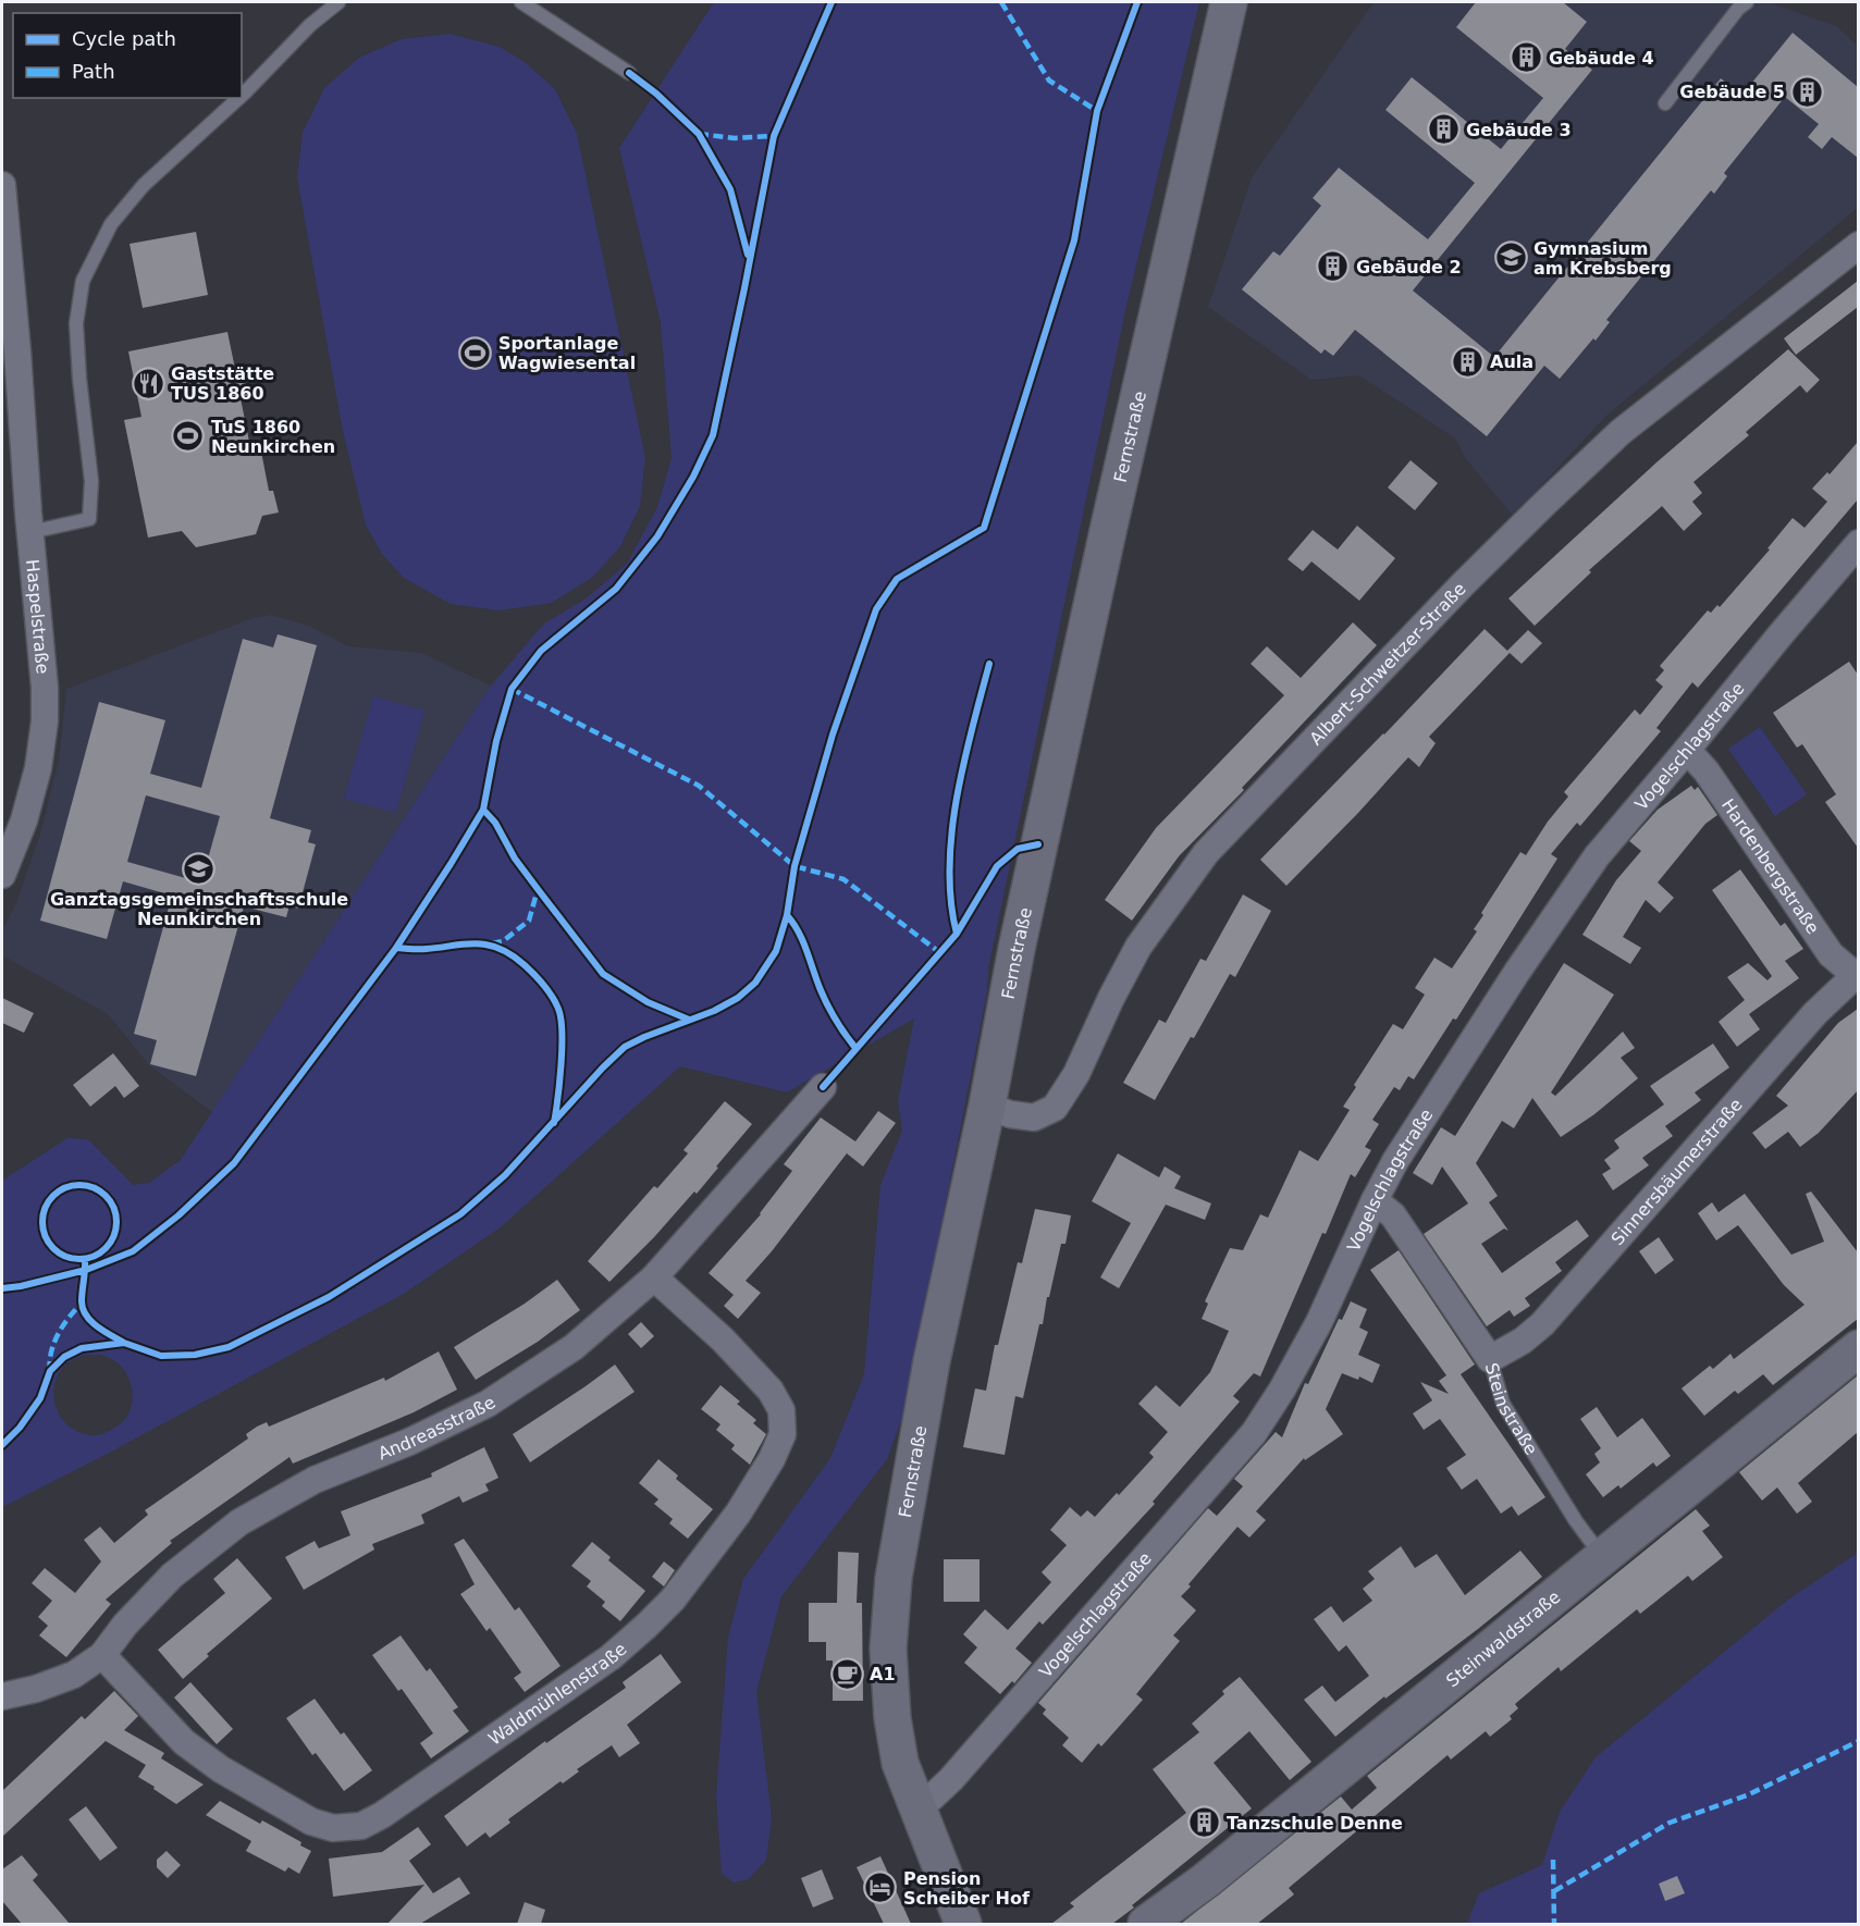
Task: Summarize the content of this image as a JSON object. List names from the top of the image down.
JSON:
{
  "streets": {
    "main road": ["Fernstraße", "Steinwaldstraße"],
    "street": [
      "Haspelstraße",
      "Albert-Schweitzer-Straße",
      "Vogelschlagstraße",
      "Hardenbergstraße",
      "Sinnersbäumerstraße",
      "Steinstraße",
      "Andreasstraße",
      "Waldmühlenstraße"
    ]
  },
  "crossings": [
    ["Fernstraße", "Albert-Schweitzer-Straße"],
    ["Fernstraße", "Vogelschlagstraße"],
    ["Vogelschlagstraße", "Hardenbergstraße"],
    ["Vogelschlagstraße", "Steinstraße"],
    ["Hardenbergstraße", "Sinnersbäumerstraße"],
    ["Sinnersbäumerstraße", "Steinstraße"],
    ["Steinstraße", "Steinwaldstraße"],
    ["Andreasstraße", "Waldmühlenstraße"]
  ],
  "places": {
    "building": [
      "Gebäude 4",
      "Gebäude 5",
      "Gebäude 3",
      "Gebäude 2",
      "Aula",
      "Tanzschule Denne"
    ],
    "school or university": ["Gymnasium am Krebsberg", "Ganztagsgemeinschaftsschule Neunkirchen"],
    "sports": ["Sportanlage Wagwiesental", "TuS 1860 Neunkirchen"],
    "restaurant": ["Gaststätte TUS 1860"],
    "cafe": ["A1"],
    "hotel": ["Pension Scheiber Hof"]
  },
  "legend": ["Cycle path", "Path"]
}
